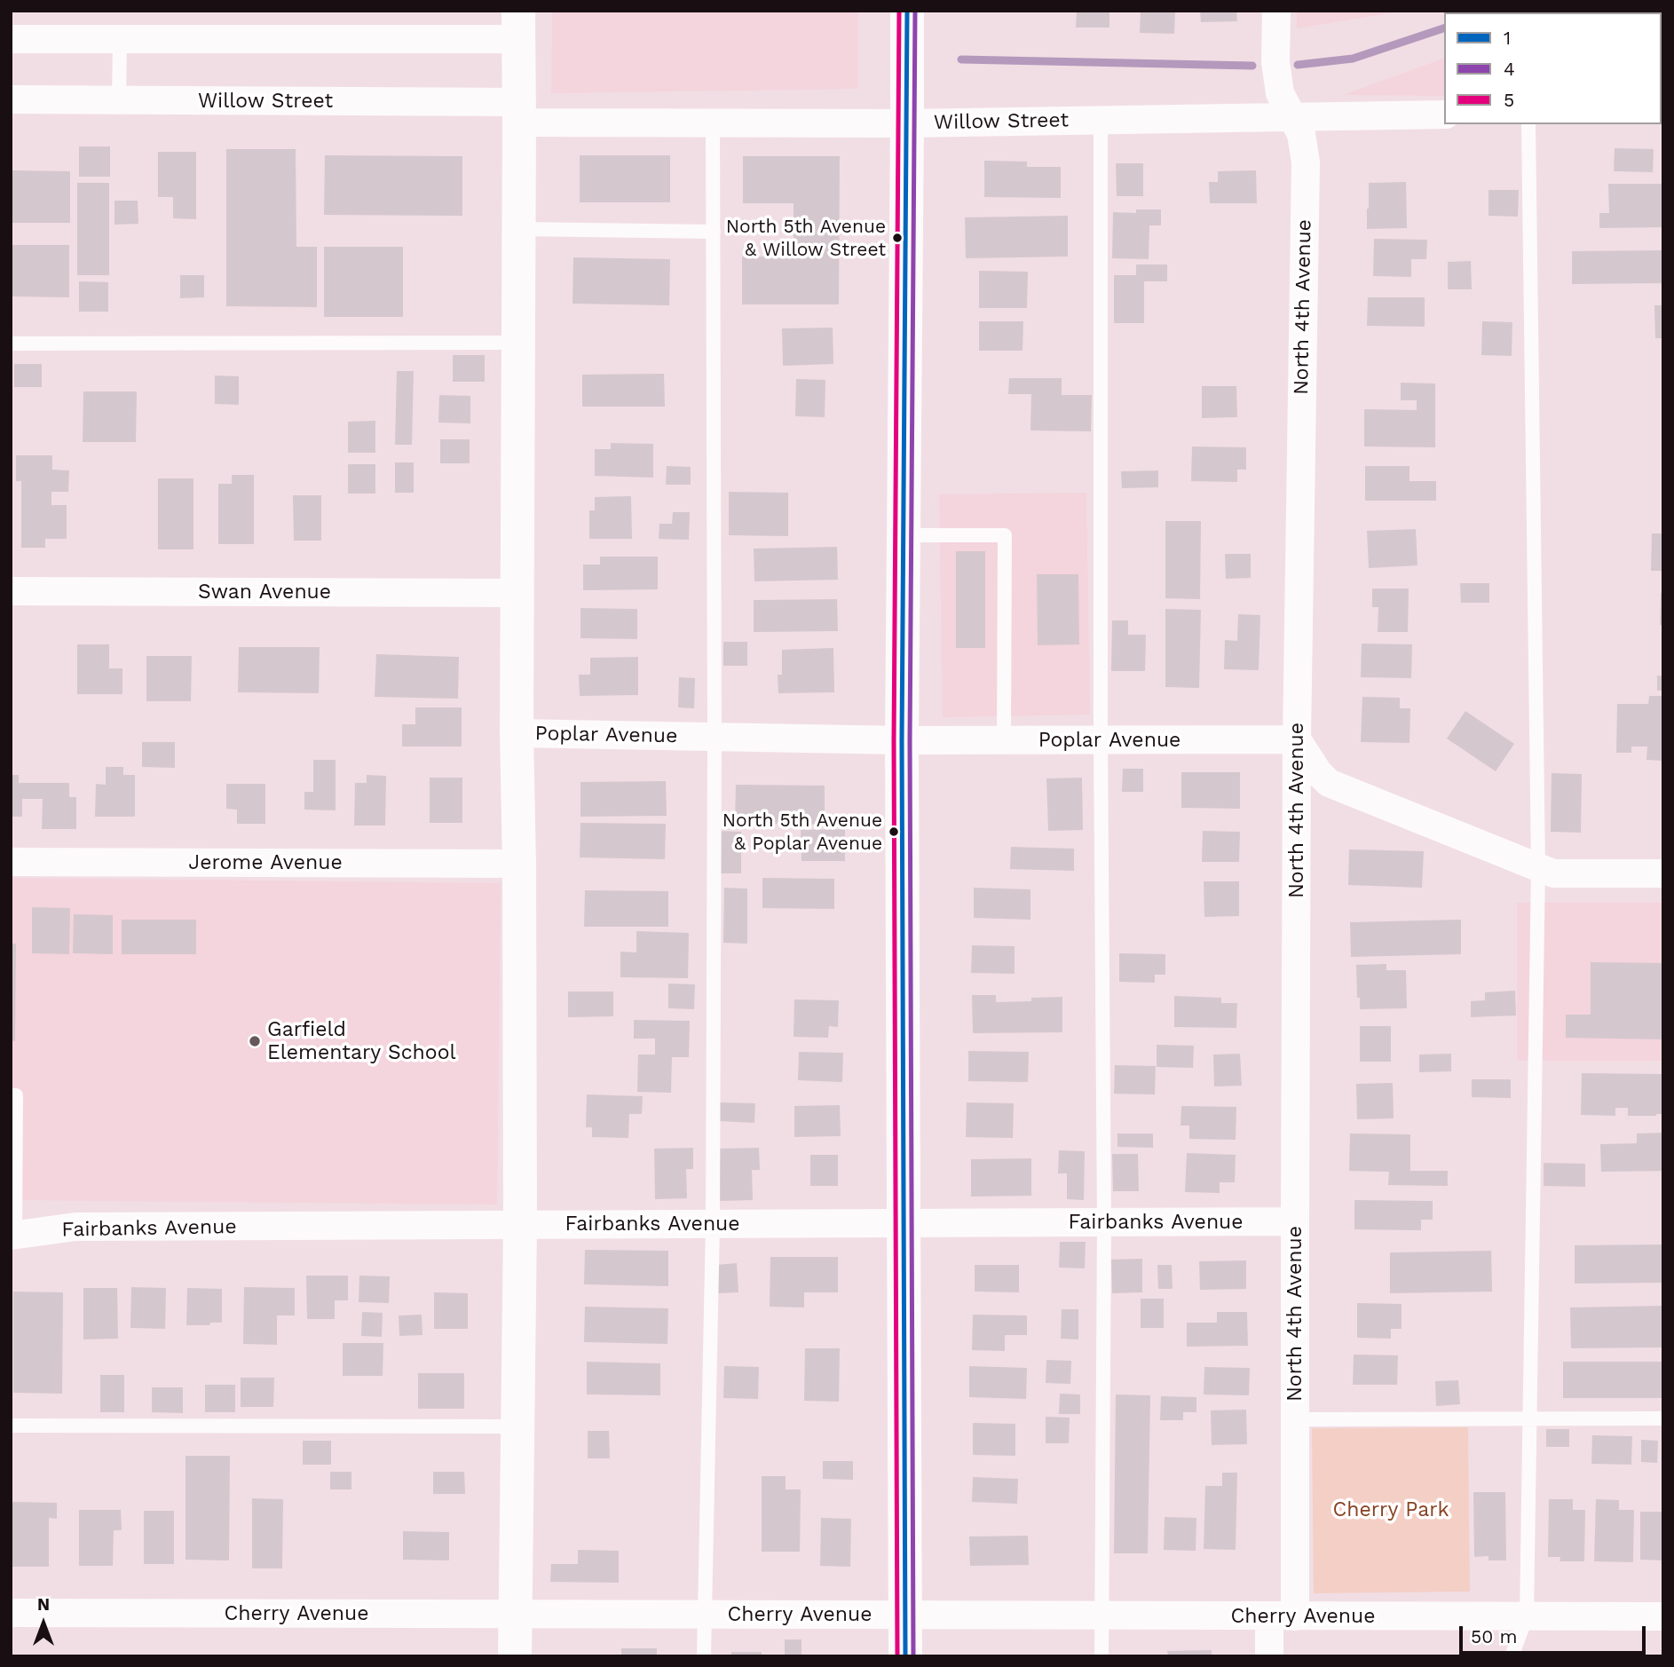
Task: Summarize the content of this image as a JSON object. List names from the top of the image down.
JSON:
{
  "streets": {
    "street": [
      "Willow Street",
      "North 4th Avenue",
      "Swan Avenue",
      "Poplar Avenue",
      "Jerome Avenue",
      "Fairbanks Avenue",
      "Cherry Avenue"
    ]
  },
  "crossings": [
    ["Willow Street", "North 4th Avenue"],
    ["North 4th Avenue", "Poplar Avenue"],
    ["North 4th Avenue", "Fairbanks Avenue"],
    ["North 4th Avenue", "Cherry Avenue"]
  ],
  "parks": ["Cherry Park"],
  "places": ["North 5th Avenue & Willow Street", "North 5th Avenue & Poplar Avenue", "Garfield Elementary School"],
  "lines": ["transit line 1", "transit line 4", "transit line 5"],
  "legend": ["1", "4", "5"],
  "scale_bar": "50 m",
  "north": "top"
}
